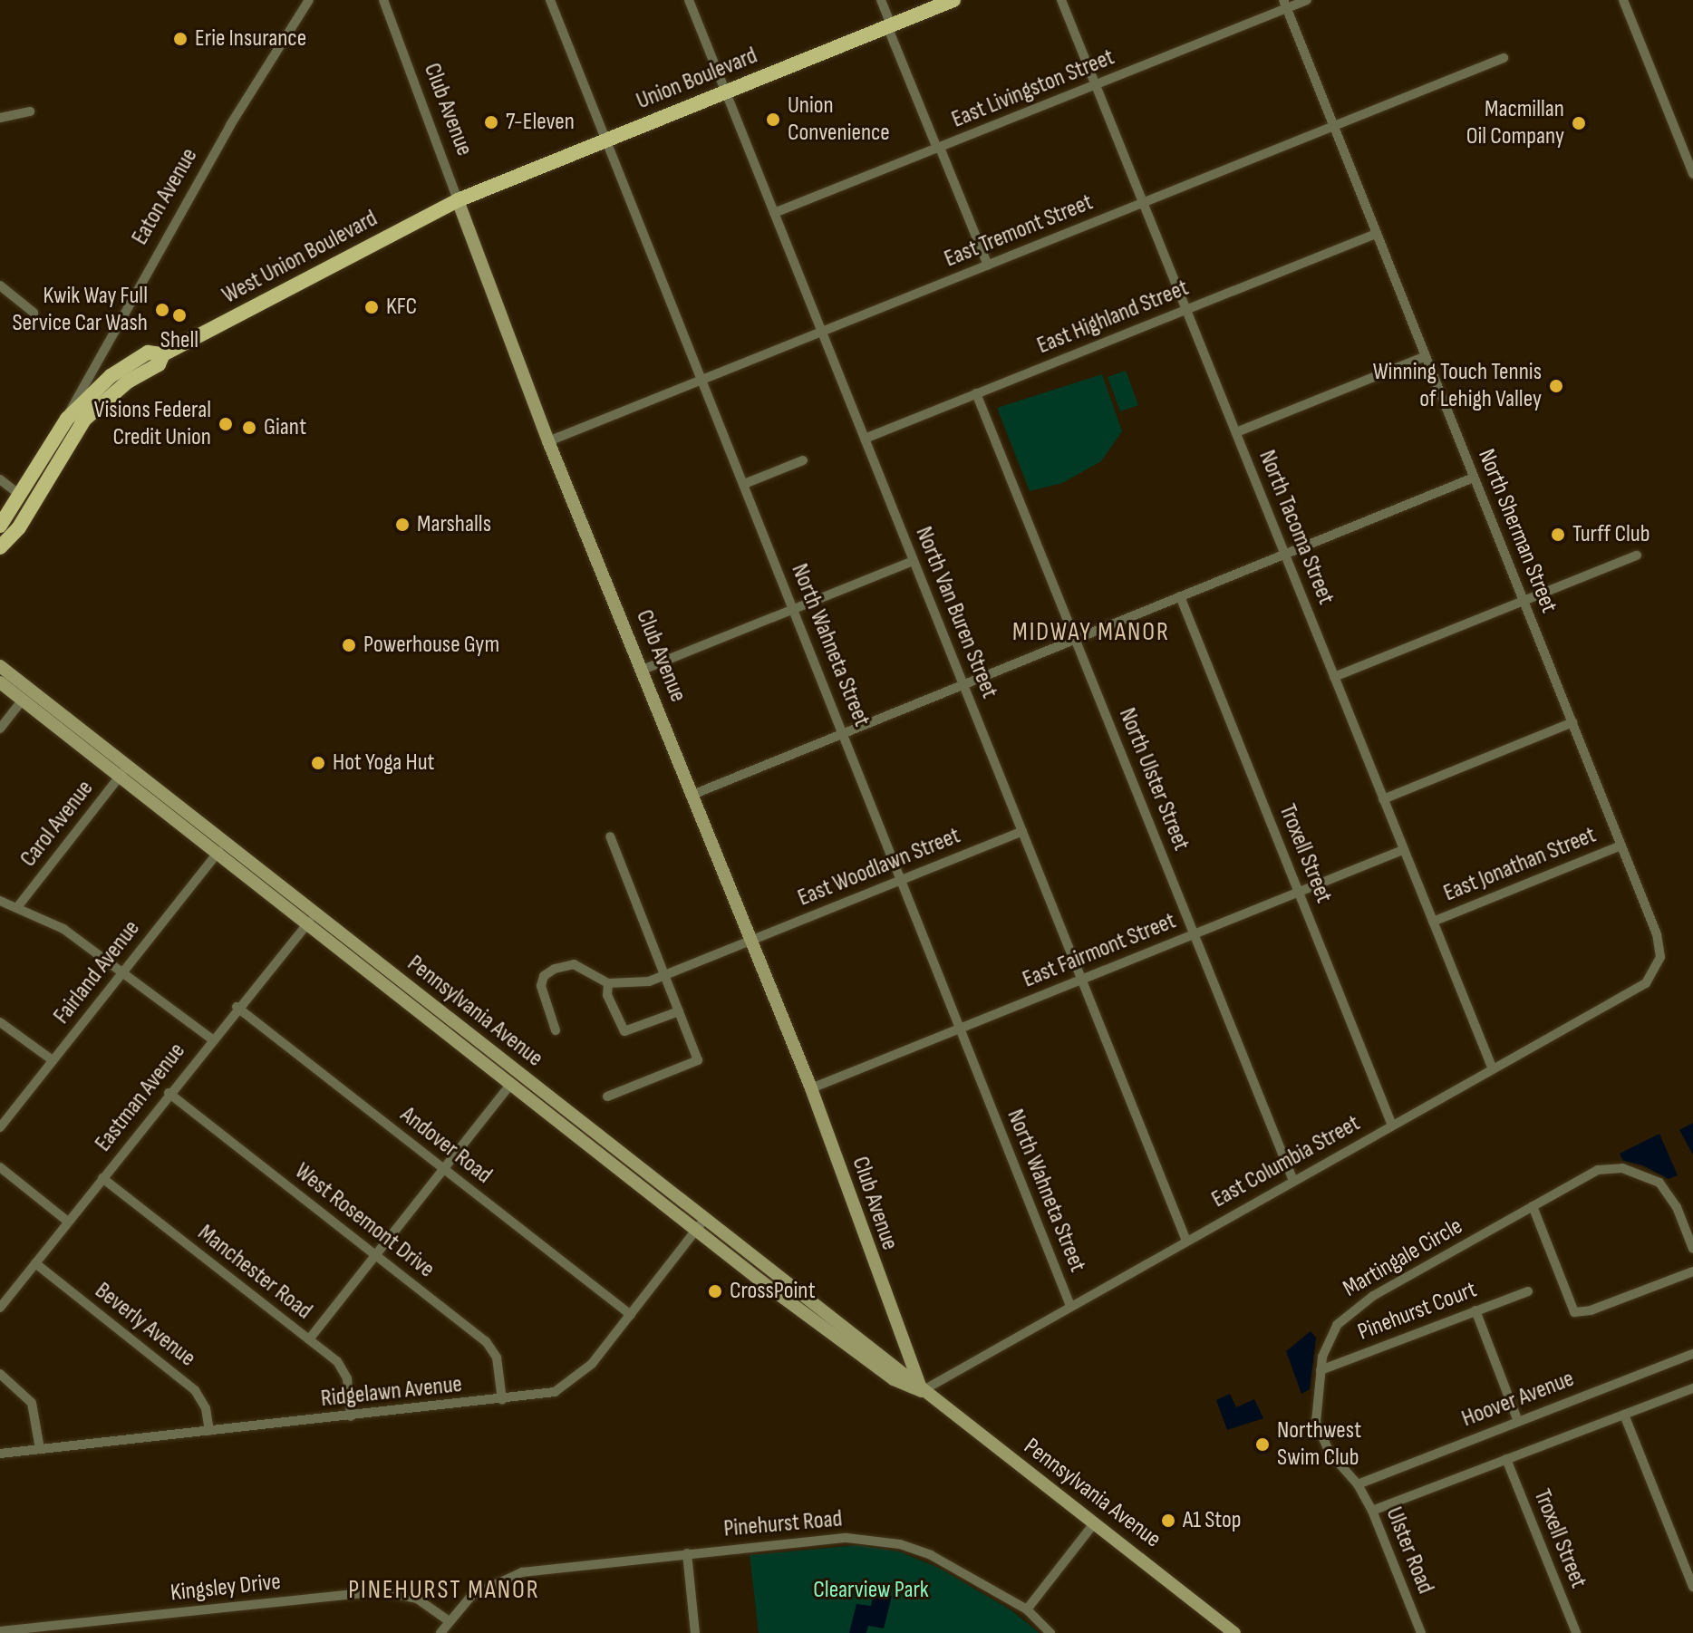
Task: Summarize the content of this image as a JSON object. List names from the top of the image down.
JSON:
{
  "streets": {
    "main road": ["Union Boulevard", "West Union Boulevard"],
    "street": [
      "East Livingston Street",
      "Club Avenue",
      "Eaton Avenue",
      "East Tremont Street",
      "East Highland Street",
      "North Tacoma Street",
      "North Sherman Street",
      "North Van Buren Street",
      "North Wahneta Street",
      "North Ulster Street",
      "Carol Avenue",
      "Troxell Street",
      "East Jonathan Street",
      "East Woodlawn Street",
      "East Fairmont Street",
      "Fairland Avenue",
      "Pennsylvania Avenue",
      "Eastman Avenue",
      "Andover Road",
      "East Columbia Street",
      "West Rosemont Drive",
      "Martingale Circle",
      "Manchester Road",
      "Pinehurst Court",
      "Beverly Avenue",
      "Ridgelawn Avenue",
      "Hoover Avenue",
      "Pinehurst Road",
      "Ulster Road",
      "Kingsley Drive"
    ]
  },
  "crossings": [
    ["Union Boulevard", "Club Avenue"],
    ["Union Boulevard", "West Union Boulevard"],
    ["Union Boulevard", "North Van Buren Street"],
    ["Union Boulevard", "North Wahneta Street"],
    ["East Livingston Street", "North Tacoma Street"],
    ["East Livingston Street", "North Sherman Street"],
    ["East Livingston Street", "North Van Buren Street"],
    ["Club Avenue", "East Tremont Street"],
    ["Club Avenue", "West Union Boulevard"],
    ["Club Avenue", "East Woodlawn Street"],
    ["Club Avenue", "East Fairmont Street"],
    ["Club Avenue", "Pennsylvania Avenue"],
    ["Club Avenue", "East Columbia Street"],
    ["Eaton Avenue", "West Union Boulevard"],
    ["East Tremont Street", "North Tacoma Street"],
    ["East Tremont Street", "North Sherman Street"],
    ["East Tremont Street", "North Van Buren Street"],
    ["East Tremont Street", "North Wahneta Street"],
    ["East Highland Street", "North Tacoma Street"],
    ["East Highland Street", "North Sherman Street"],
    ["East Highland Street", "North Van Buren Street"],
    ["East Highland Street", "North Ulster Street"],
    ["North Tacoma Street", "East Jonathan Street"],
    ["North Tacoma Street", "East Fairmont Street"],
    ["North Tacoma Street", "East Columbia Street"],
    ["North Sherman Street", "East Jonathan Street"],
    ["North Sherman Street", "East Columbia Street"],
    ["North Van Buren Street", "East Woodlawn Street"],
    ["North Van Buren Street", "East Fairmont Street"],
    ["North Van Buren Street", "East Columbia Street"],
    ["North Wahneta Street", "East Woodlawn Street"],
    ["North Wahneta Street", "East Fairmont Street"],
    ["North Wahneta Street", "East Columbia Street"],
    ["North Ulster Street", "East Fairmont Street"],
    ["North Ulster Street", "East Columbia Street"],
    ["Carol Avenue", "Pennsylvania Avenue"],
    ["Troxell Street", "East Fairmont Street"],
    ["Troxell Street", "East Columbia Street"],
    ["Fairland Avenue", "Pennsylvania Avenue"],
    ["Pennsylvania Avenue", "Eastman Avenue"],
    ["Pennsylvania Avenue", "East Columbia Street"],
    ["Pennsylvania Avenue", "Ridgelawn Avenue"],
    ["Eastman Avenue", "Andover Road"],
    ["Eastman Avenue", "West Rosemont Drive"],
    ["Eastman Avenue", "Manchester Road"],
    ["Eastman Avenue", "Beverly Avenue"],
    ["Andover Road", "Ridgelawn Avenue"],
    ["West Rosemont Drive", "Ridgelawn Avenue"],
    ["Martingale Circle", "Pinehurst Court"],
    ["Martingale Circle", "Hoover Avenue"],
    ["Martingale Circle", "Ulster Road"],
    ["Manchester Road", "Ridgelawn Avenue"],
    ["Beverly Avenue", "Ridgelawn Avenue"],
    ["Hoover Avenue", "Ulster Road"],
    ["Pinehurst Road", "Kingsley Drive"]
  ],
  "districts": ["MIDWAY MANOR", "PINEHURST MANOR"],
  "parks": ["Clearview Park"],
  "places": [
    "Erie Insurance",
    "Union Convenience",
    "7-Eleven",
    "Macmillan Oil Company",
    "KFC",
    "Kwik Way Full Service Car Wash",
    "Shell",
    "Winning Touch Tennis of Lehigh Valley",
    "Visions Federal Credit Union",
    "Giant",
    "Marshalls",
    "Turff Club",
    "Powerhouse Gym",
    "Hot Yoga Hut",
    "CrossPoint",
    "Northwest Swim Club",
    "A1 Stop"
  ]
}
